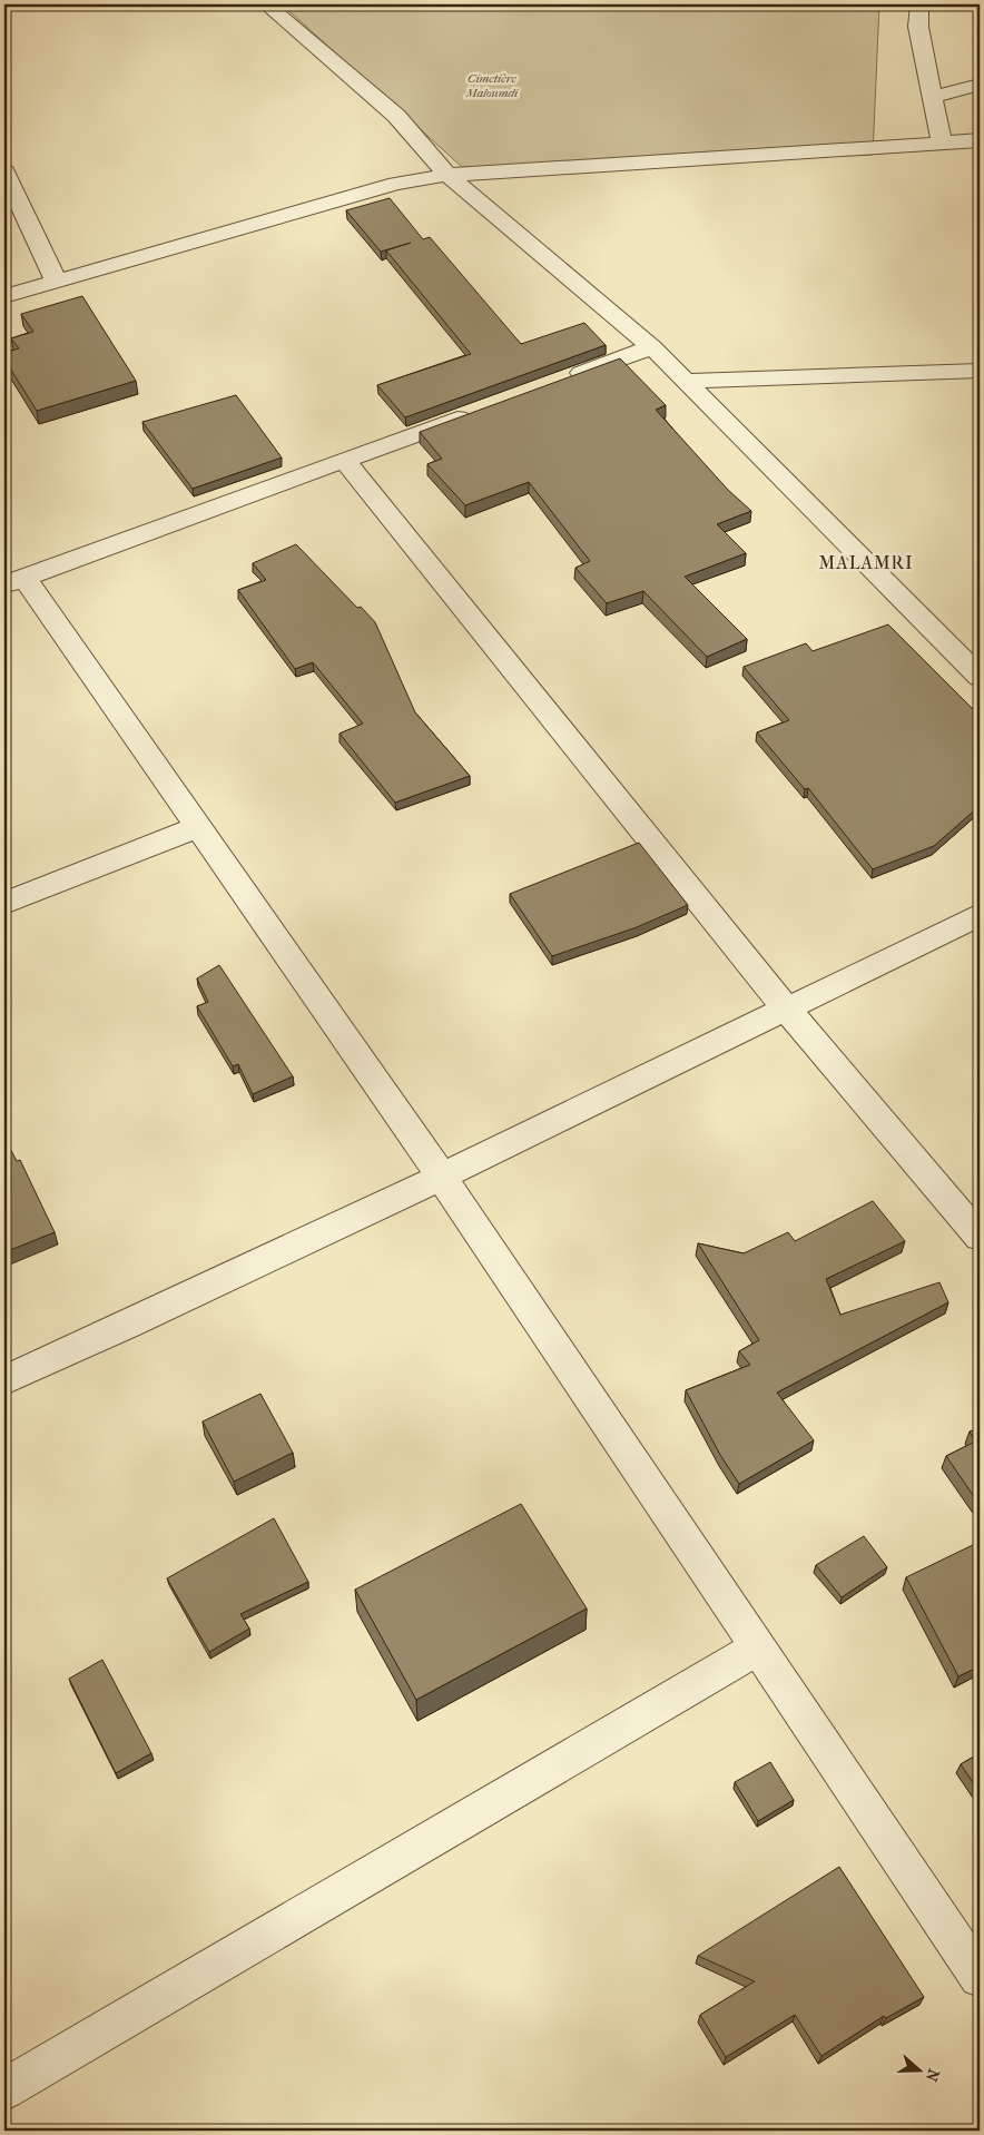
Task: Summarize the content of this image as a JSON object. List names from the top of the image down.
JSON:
{
  "districts": ["MALAMRI"],
  "parks": ["Cimetière Maloumdi"],
  "north": "right"
}
